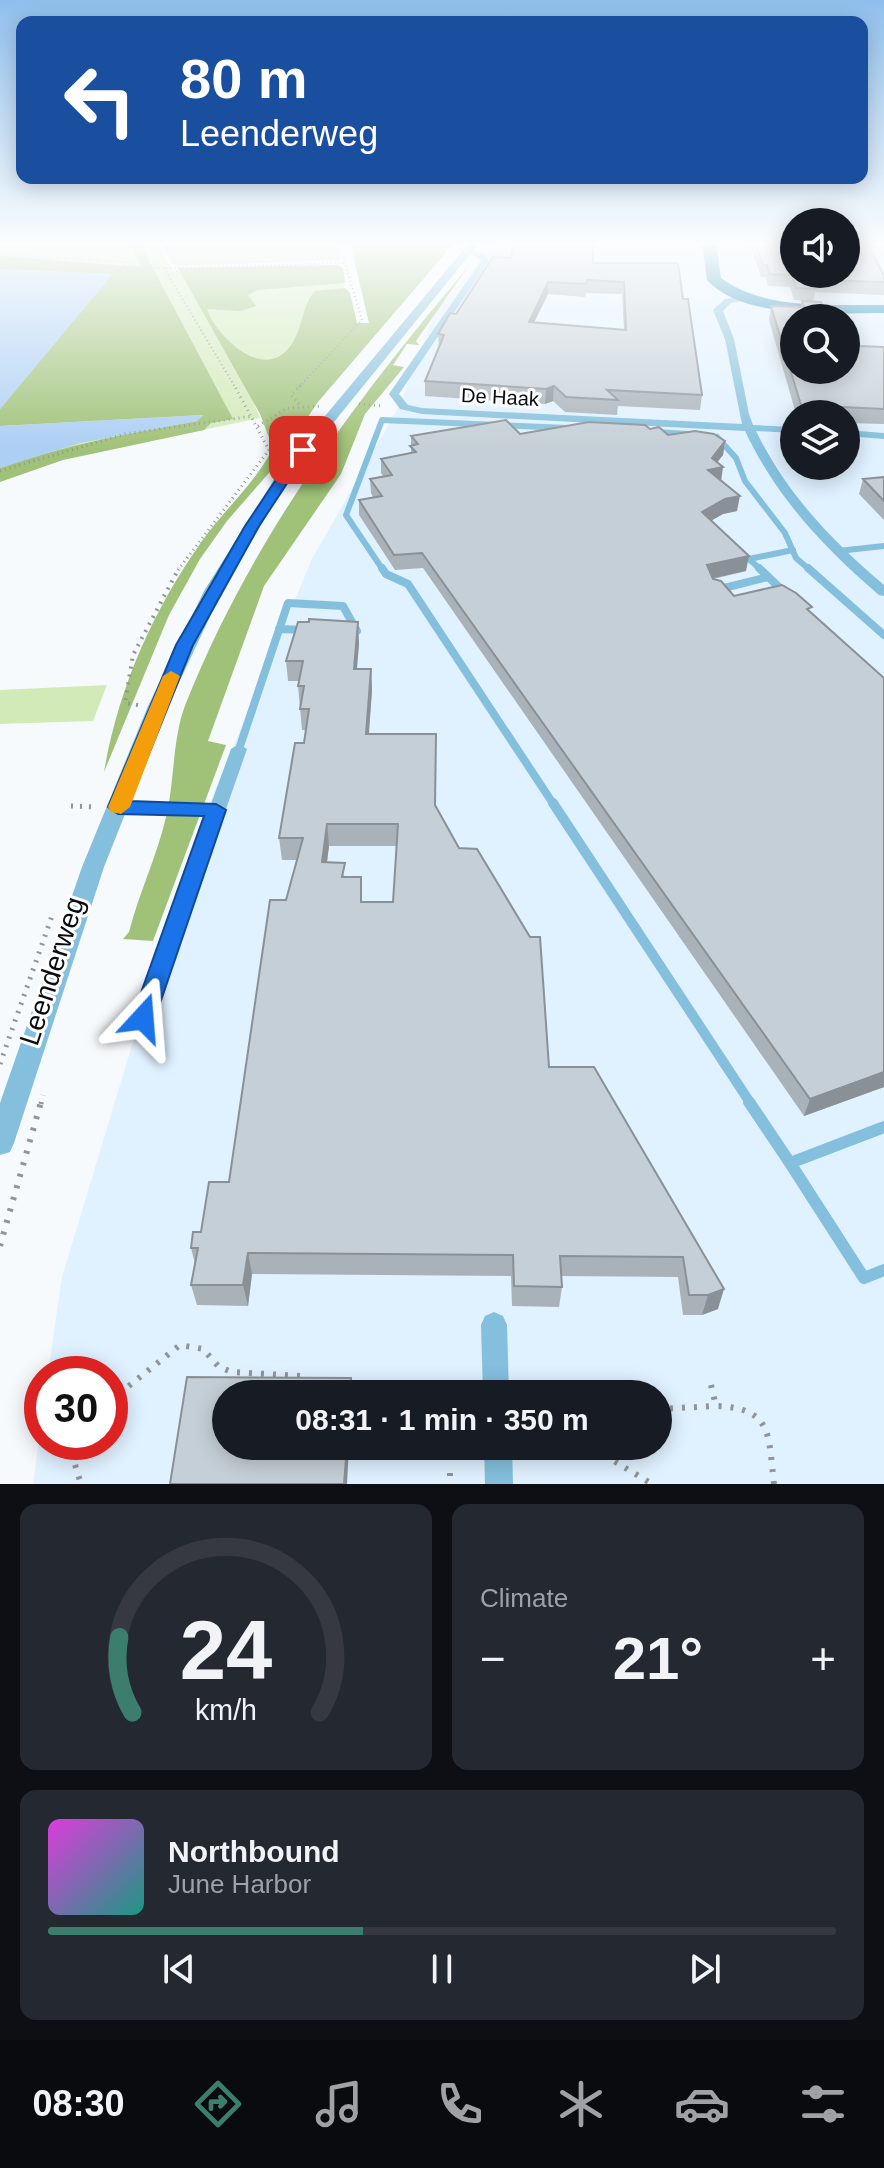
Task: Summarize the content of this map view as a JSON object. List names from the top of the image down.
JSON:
{
  "streets": {
    "street": ["De Haak", "Leenderweg"]
  },
  "page": {
    "turn": ["80 m", "Leenderweg"],
    "limit": "30",
    "trip": "08:31 · 1 min · 350 m",
    "tile": "Climate",
    "heat": ["−", "21°", "+"],
    "song": ["Northbound", "June Harbor"],
    "tabs": "08:30",
    "gauge": ["24", "km/h"]
  }
}
